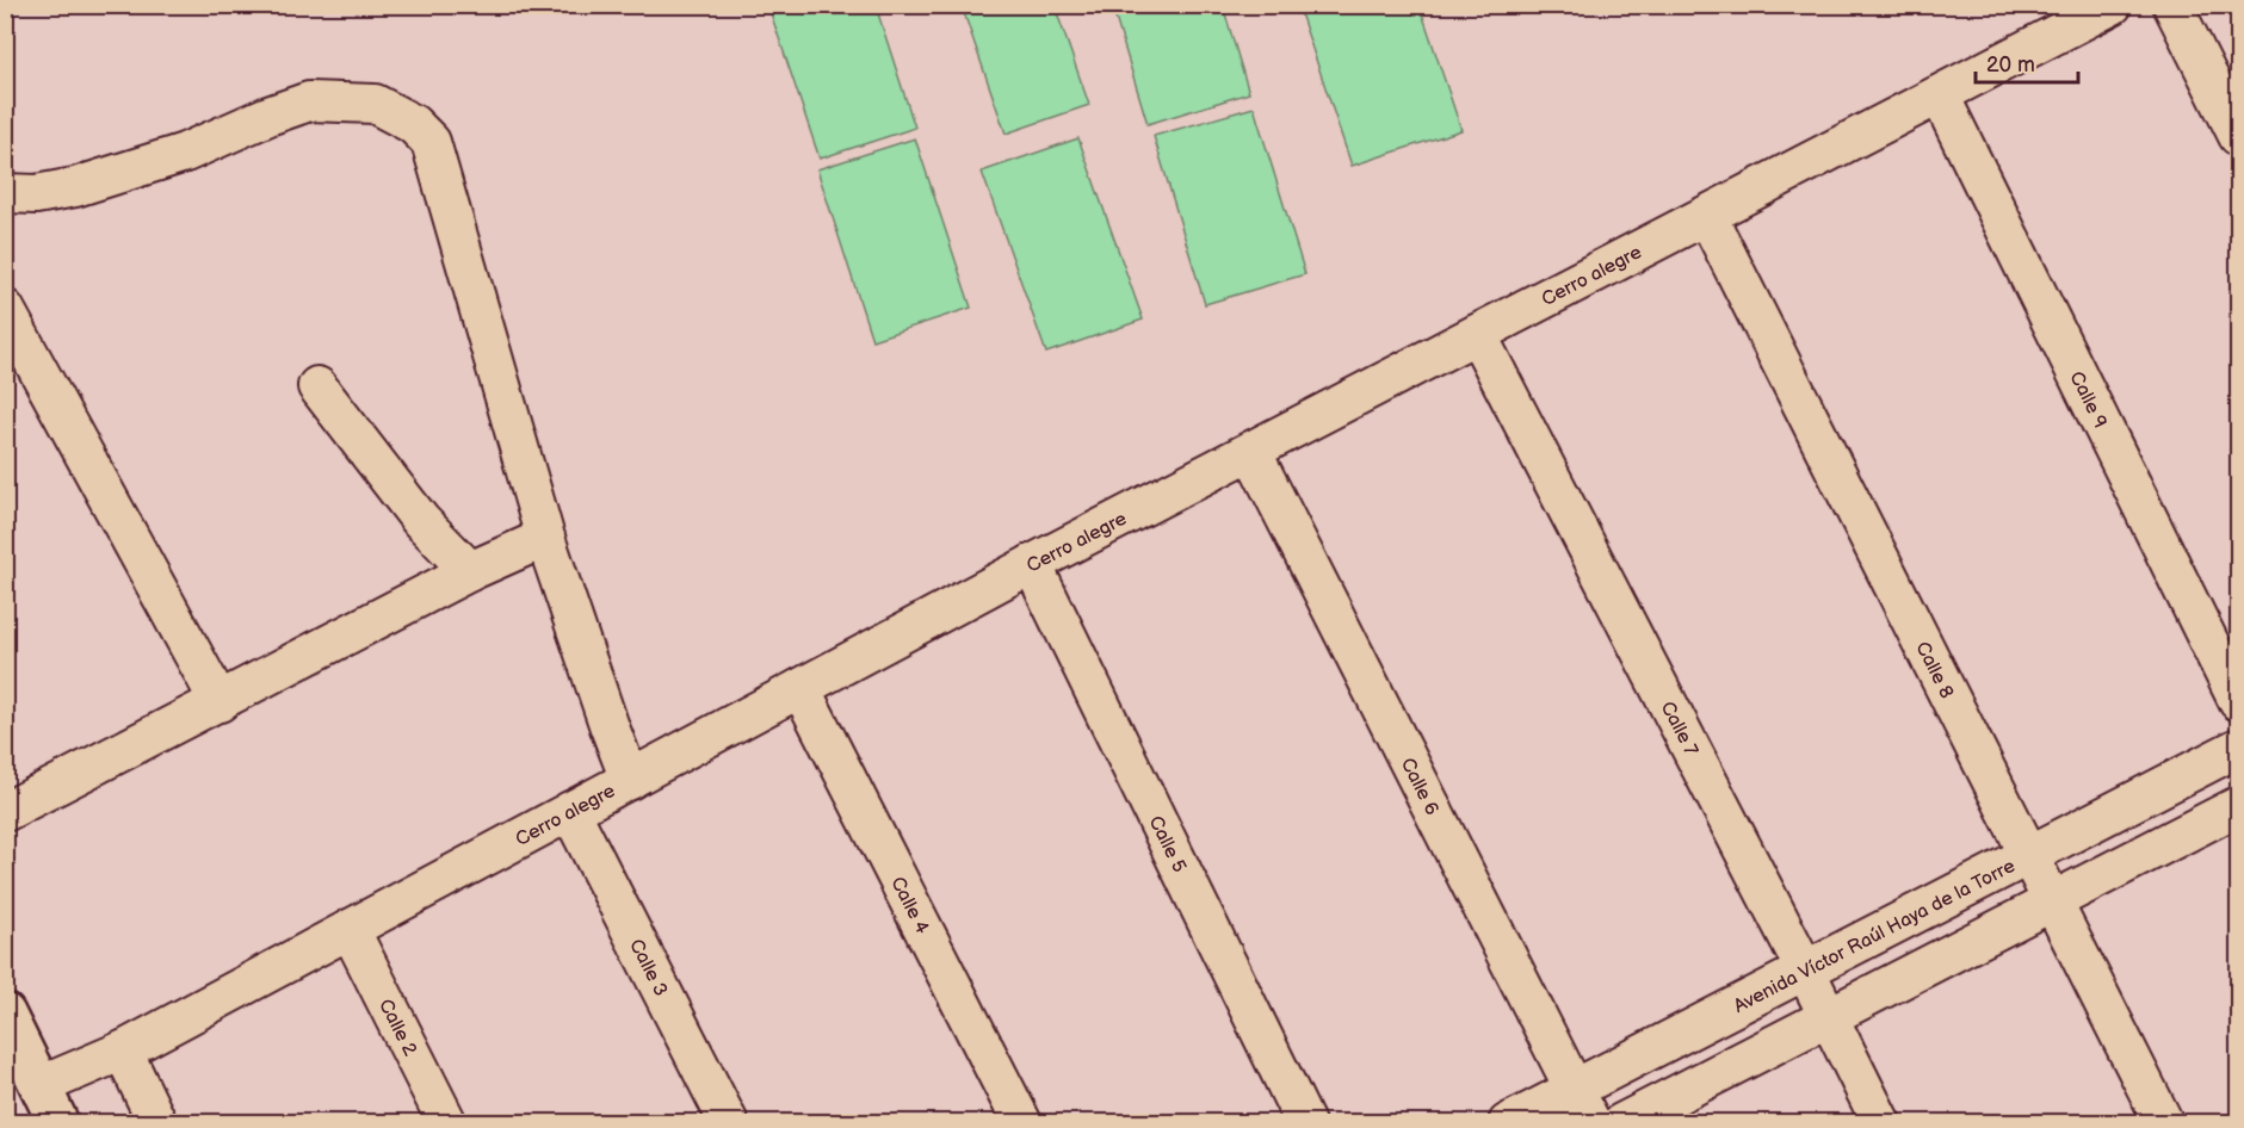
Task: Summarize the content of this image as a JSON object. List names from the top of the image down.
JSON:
{
  "streets": {
    "street": [
      "Cerro alegre",
      "Calle 9",
      "Calle 8",
      "Calle 7",
      "Calle 6",
      "Calle 5",
      "Calle 4",
      "Avenida Víctor Raúl Haya de la Torre",
      "Calle 3",
      "Calle 2"
    ]
  },
  "crossings": [
    ["Cerro alegre", "Calle 9"],
    ["Cerro alegre", "Calle 8"],
    ["Cerro alegre", "Calle 7"],
    ["Cerro alegre", "Calle 6"],
    ["Cerro alegre", "Calle 5"],
    ["Cerro alegre", "Calle 4"],
    ["Cerro alegre", "Calle 3"],
    ["Cerro alegre", "Calle 2"],
    ["Calle 8", "Avenida Víctor Raúl Haya de la Torre"],
    ["Calle 7", "Avenida Víctor Raúl Haya de la Torre"],
    ["Calle 6", "Avenida Víctor Raúl Haya de la Torre"]
  ],
  "scale_bar": "20 m"
}
